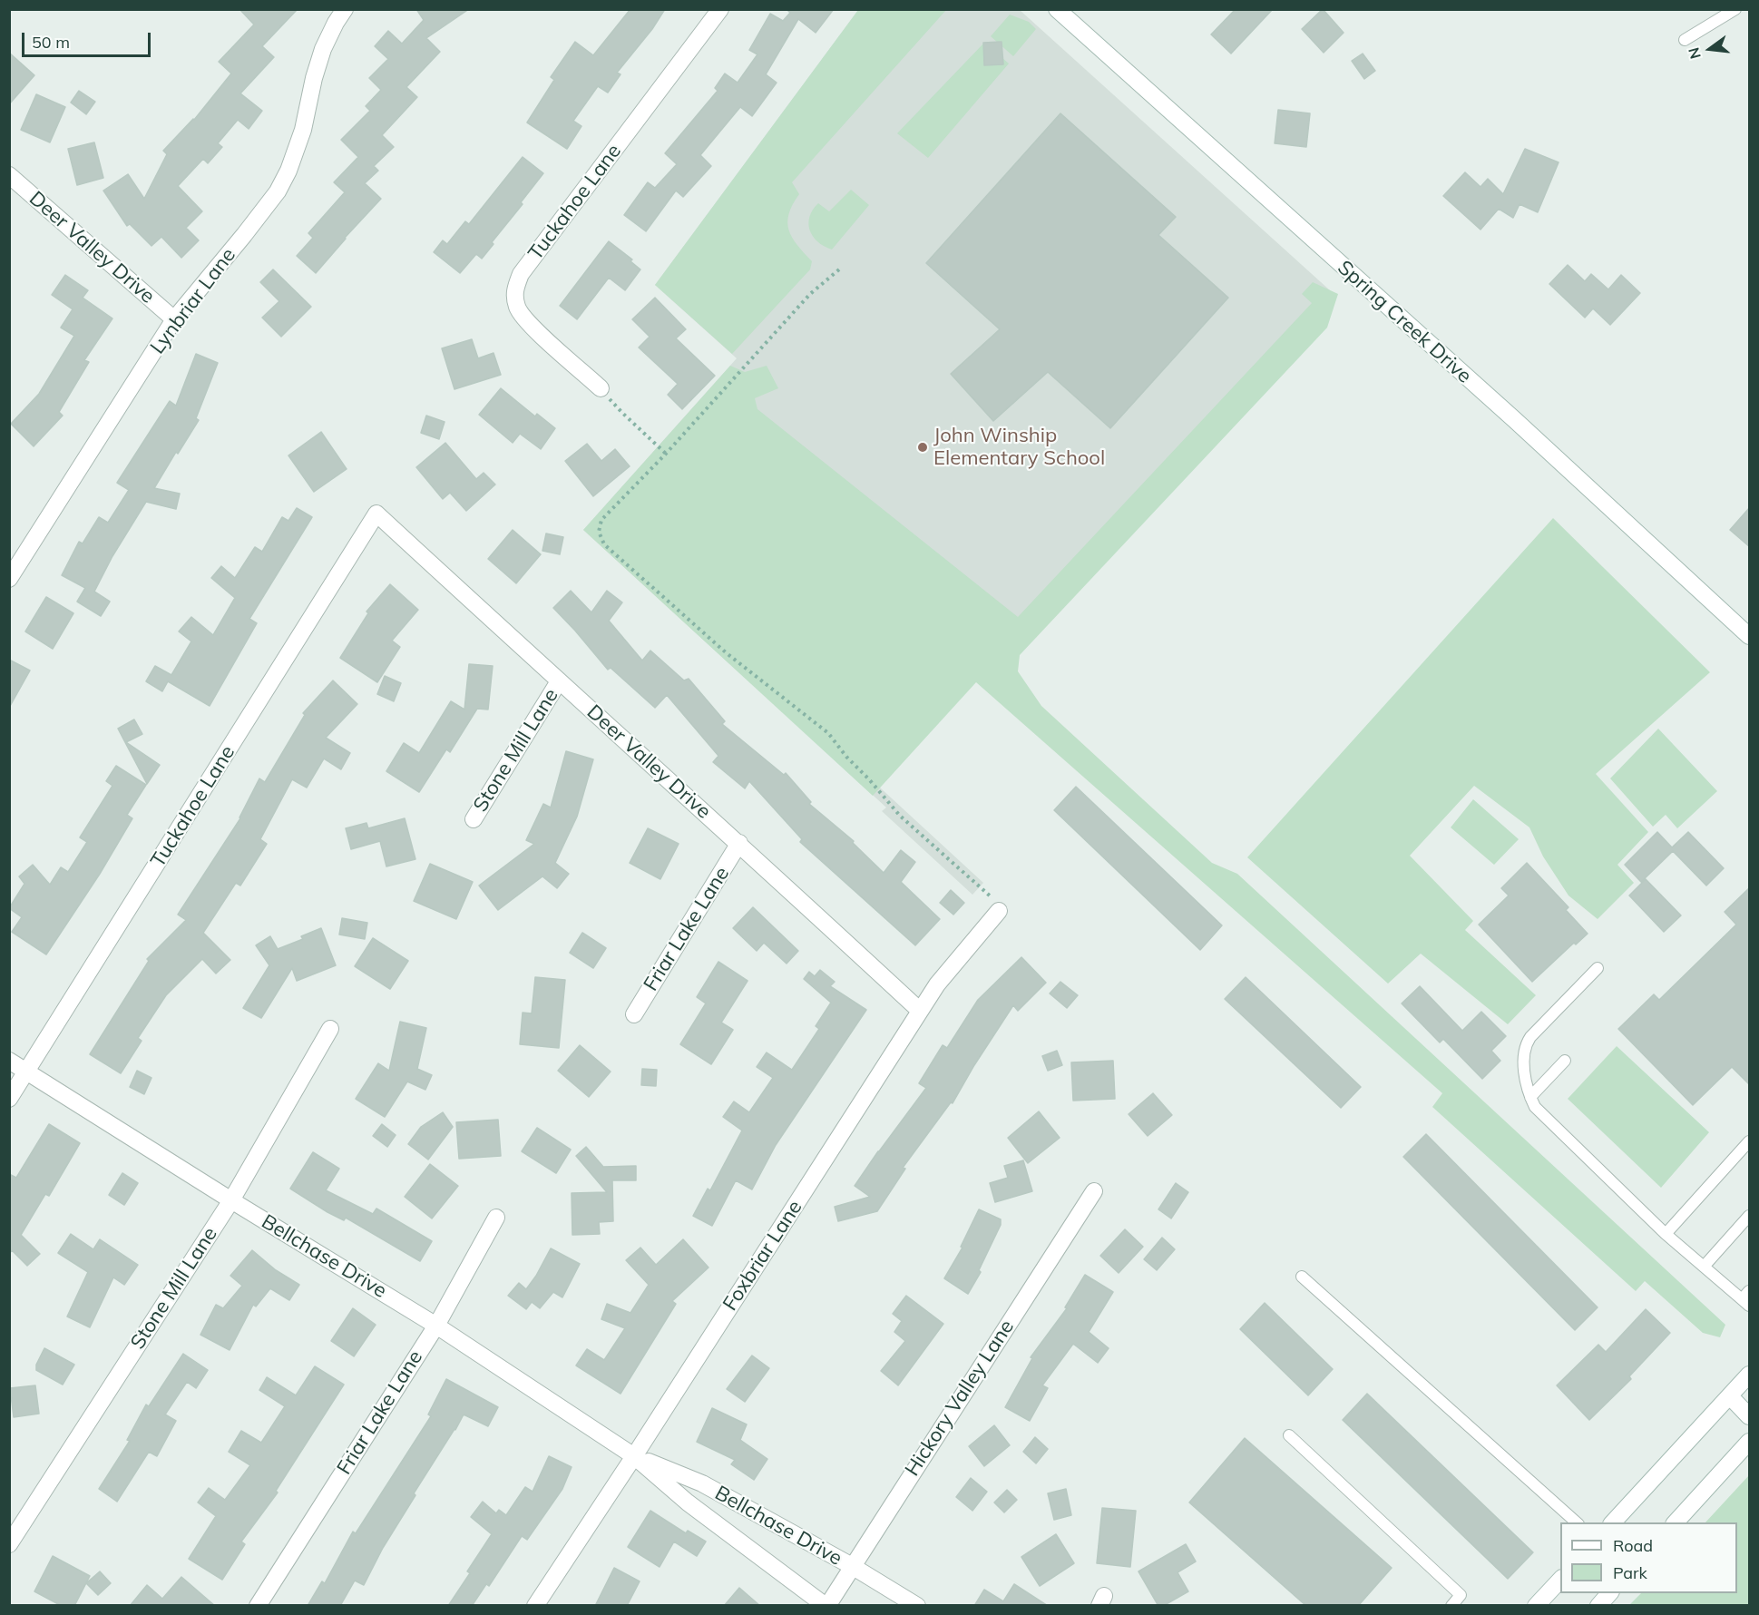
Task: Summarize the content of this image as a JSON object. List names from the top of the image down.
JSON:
{
  "streets": {
    "street": [
      "Tuckahoe Lane",
      "Deer Valley Drive",
      "Lynbriar Lane",
      "Spring Creek Drive",
      "Stone Mill Lane",
      "Friar Lake Lane",
      "Foxbriar Lane",
      "Bellchase Drive",
      "Hickory Valley Lane"
    ]
  },
  "crossings": [
    ["Tuckahoe Lane", "Deer Valley Drive"],
    ["Tuckahoe Lane", "Bellchase Drive"],
    ["Deer Valley Drive", "Lynbriar Lane"],
    ["Deer Valley Drive", "Stone Mill Lane"],
    ["Deer Valley Drive", "Friar Lake Lane"],
    ["Deer Valley Drive", "Foxbriar Lane"],
    ["Stone Mill Lane", "Bellchase Drive"],
    ["Friar Lake Lane", "Bellchase Drive"],
    ["Foxbriar Lane", "Bellchase Drive"],
    ["Bellchase Drive", "Hickory Valley Lane"]
  ],
  "places": ["John Winship Elementary School"],
  "legend": ["Road", "Park"],
  "scale_bar": "50 m",
  "north": "left"
}
